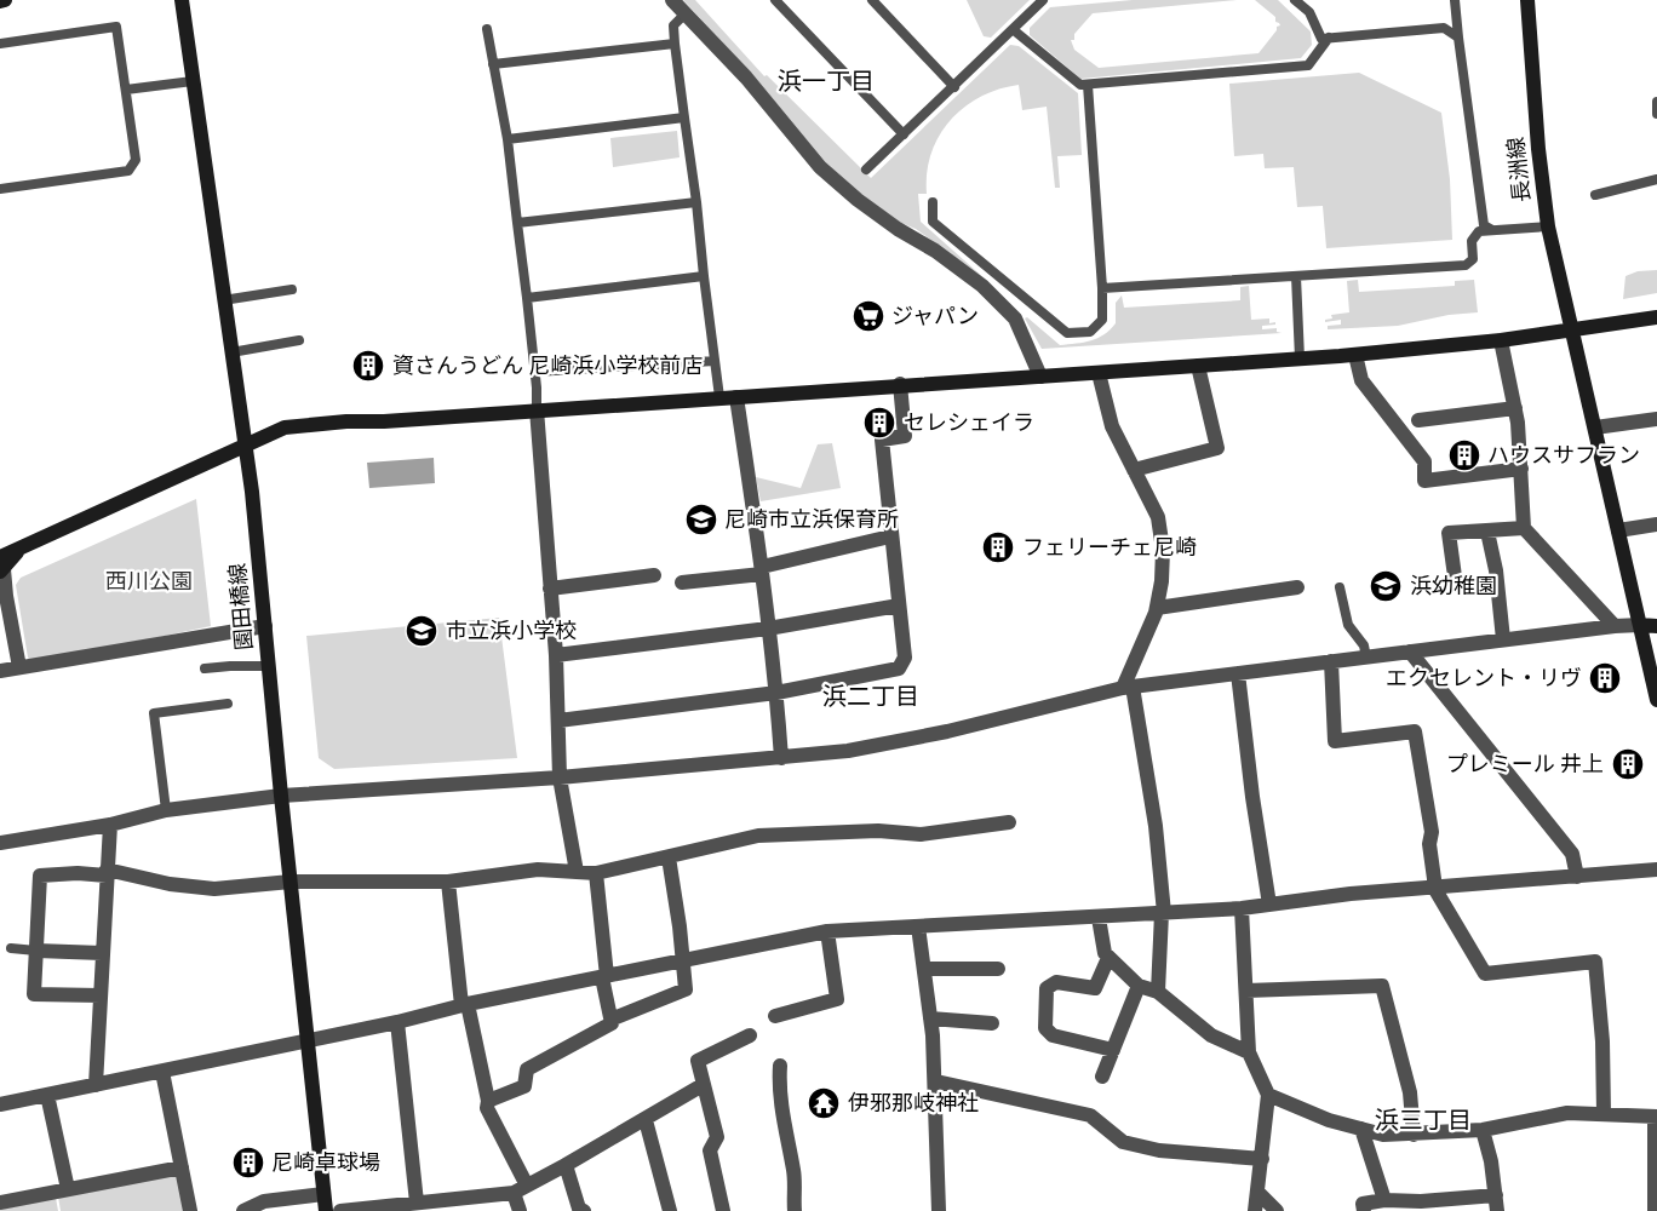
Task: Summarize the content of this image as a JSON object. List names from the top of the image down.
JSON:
{
  "streets": {
    "street": ["長洲線", "園田橋線"]
  },
  "districts": ["浜一丁目", "浜二丁目", "浜三丁目"],
  "parks": ["西川公園"],
  "places": {
    "supermarket": ["ジャパン"],
    "building": [
      "資さんうどん 尼崎浜小学校前店",
      "セレシェイラ",
      "ハウスサフラン",
      "フェリーチェ尼崎",
      "エクセレント・リヴ",
      "プレミール 井上",
      "尼崎卓球場"
    ],
    "school or university": ["尼崎市立浜保育所", "浜幼稚園", "市立浜小学校"],
    "temple": ["伊邪那岐神社"]
  }
}
